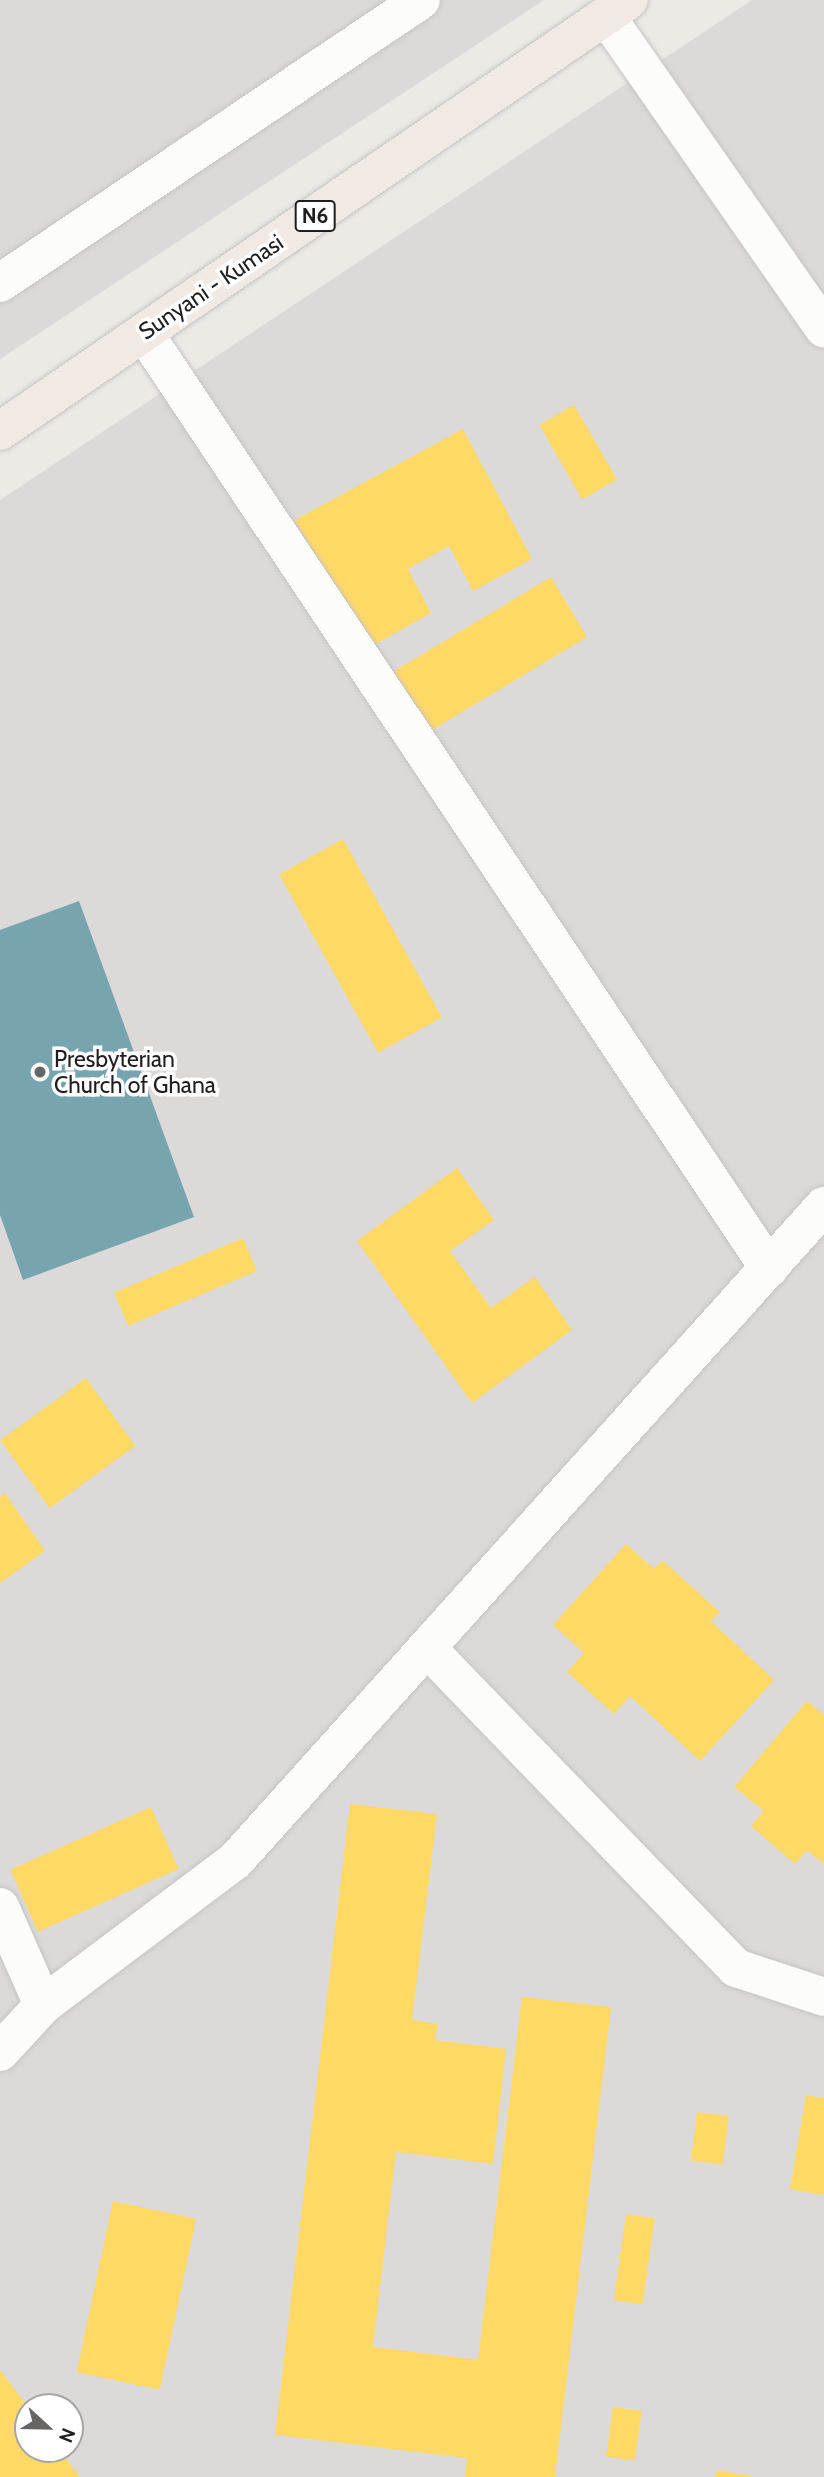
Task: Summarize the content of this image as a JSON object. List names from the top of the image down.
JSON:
{
  "streets": {
    "main road": ["N6", "Sunyani - Kumasi"]
  },
  "places": ["Presbyterian Church of Ghana"],
  "north": "right"
}
